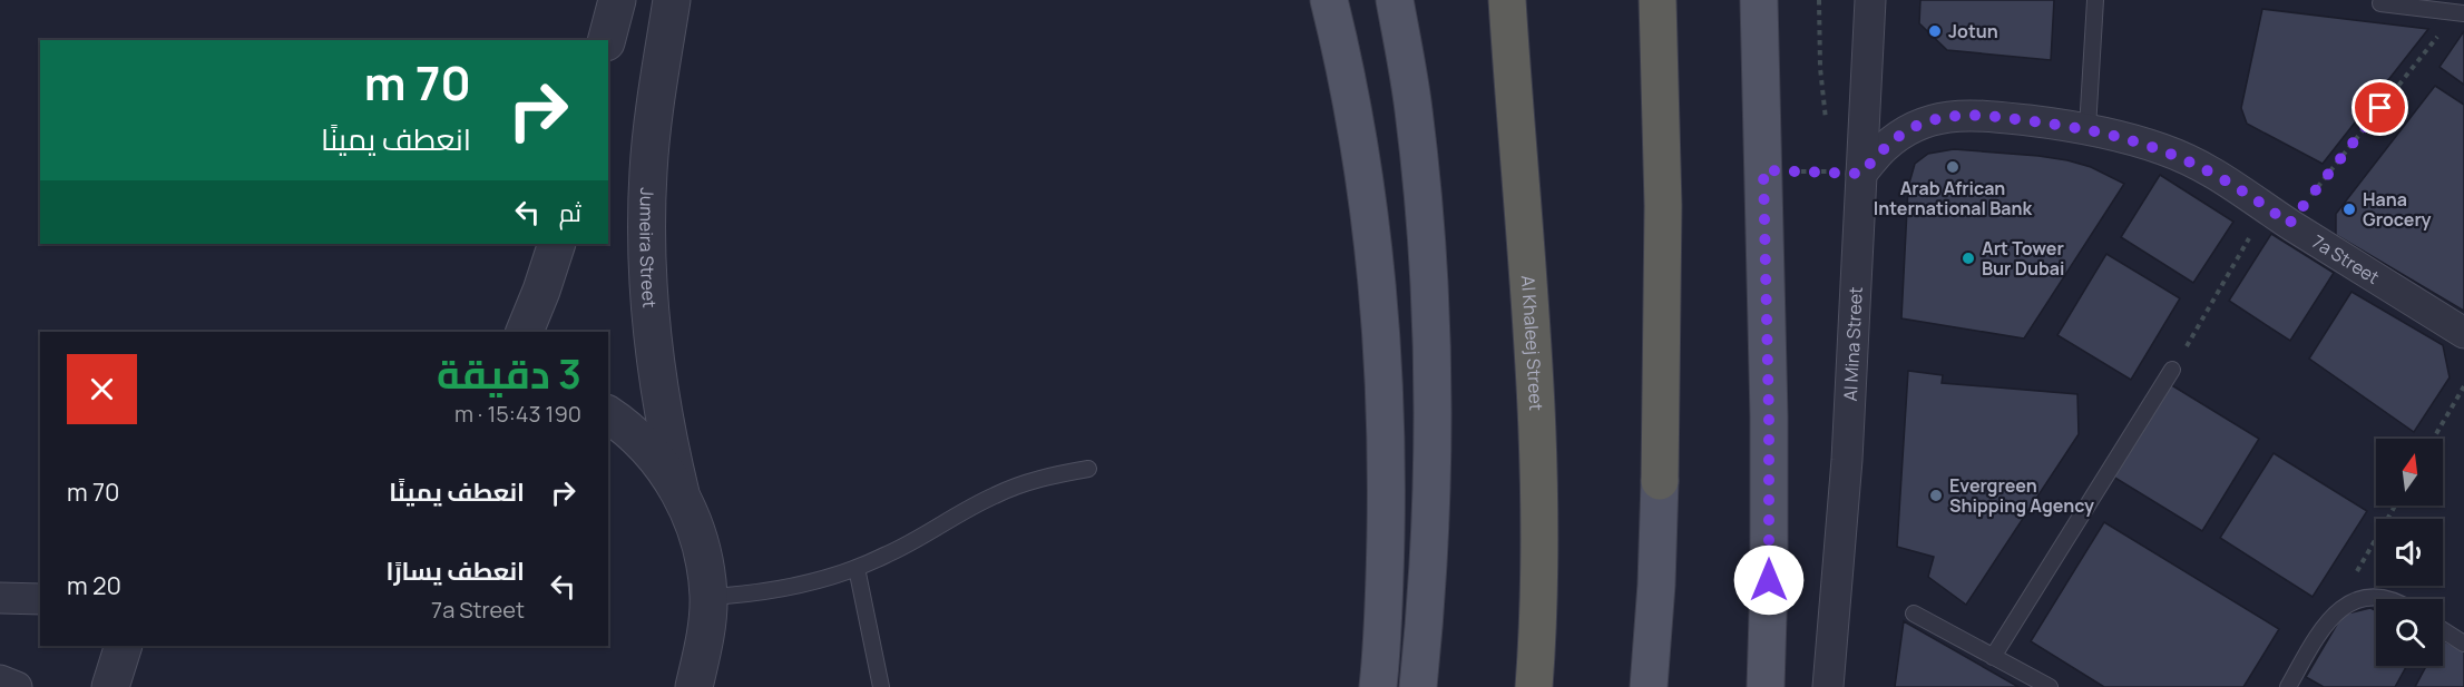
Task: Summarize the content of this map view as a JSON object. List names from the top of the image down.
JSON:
{
  "streets": {
    "highway": ["Al Khaleej Street"],
    "street": ["Jumeira Street", "7a Street", "Al Mina Street"]
  },
  "crossings": [
    ["7a Street", "Al Mina Street"]
  ],
  "places": [
    "Jotun",
    "Arab African International Bank",
    "Hana Grocery",
    "Art Tower Bur Dubai",
    "Evergreen Shipping Agency"
  ],
  "north": "top",
  "page": {
    "turn": ["70 m", "انعطف يمينًا"],
    "then": "ثم",
    "heading": ["3 دقيقة", "190 m · 15:43"],
    "list": [
      {
        "name": "انعطف يمينًا",
        "value": "70 m"
      },
      {
        "name": "انعطف يسارًا",
        "note": "7a Street",
        "value": "20 m"
      }
    ]
  }
}
